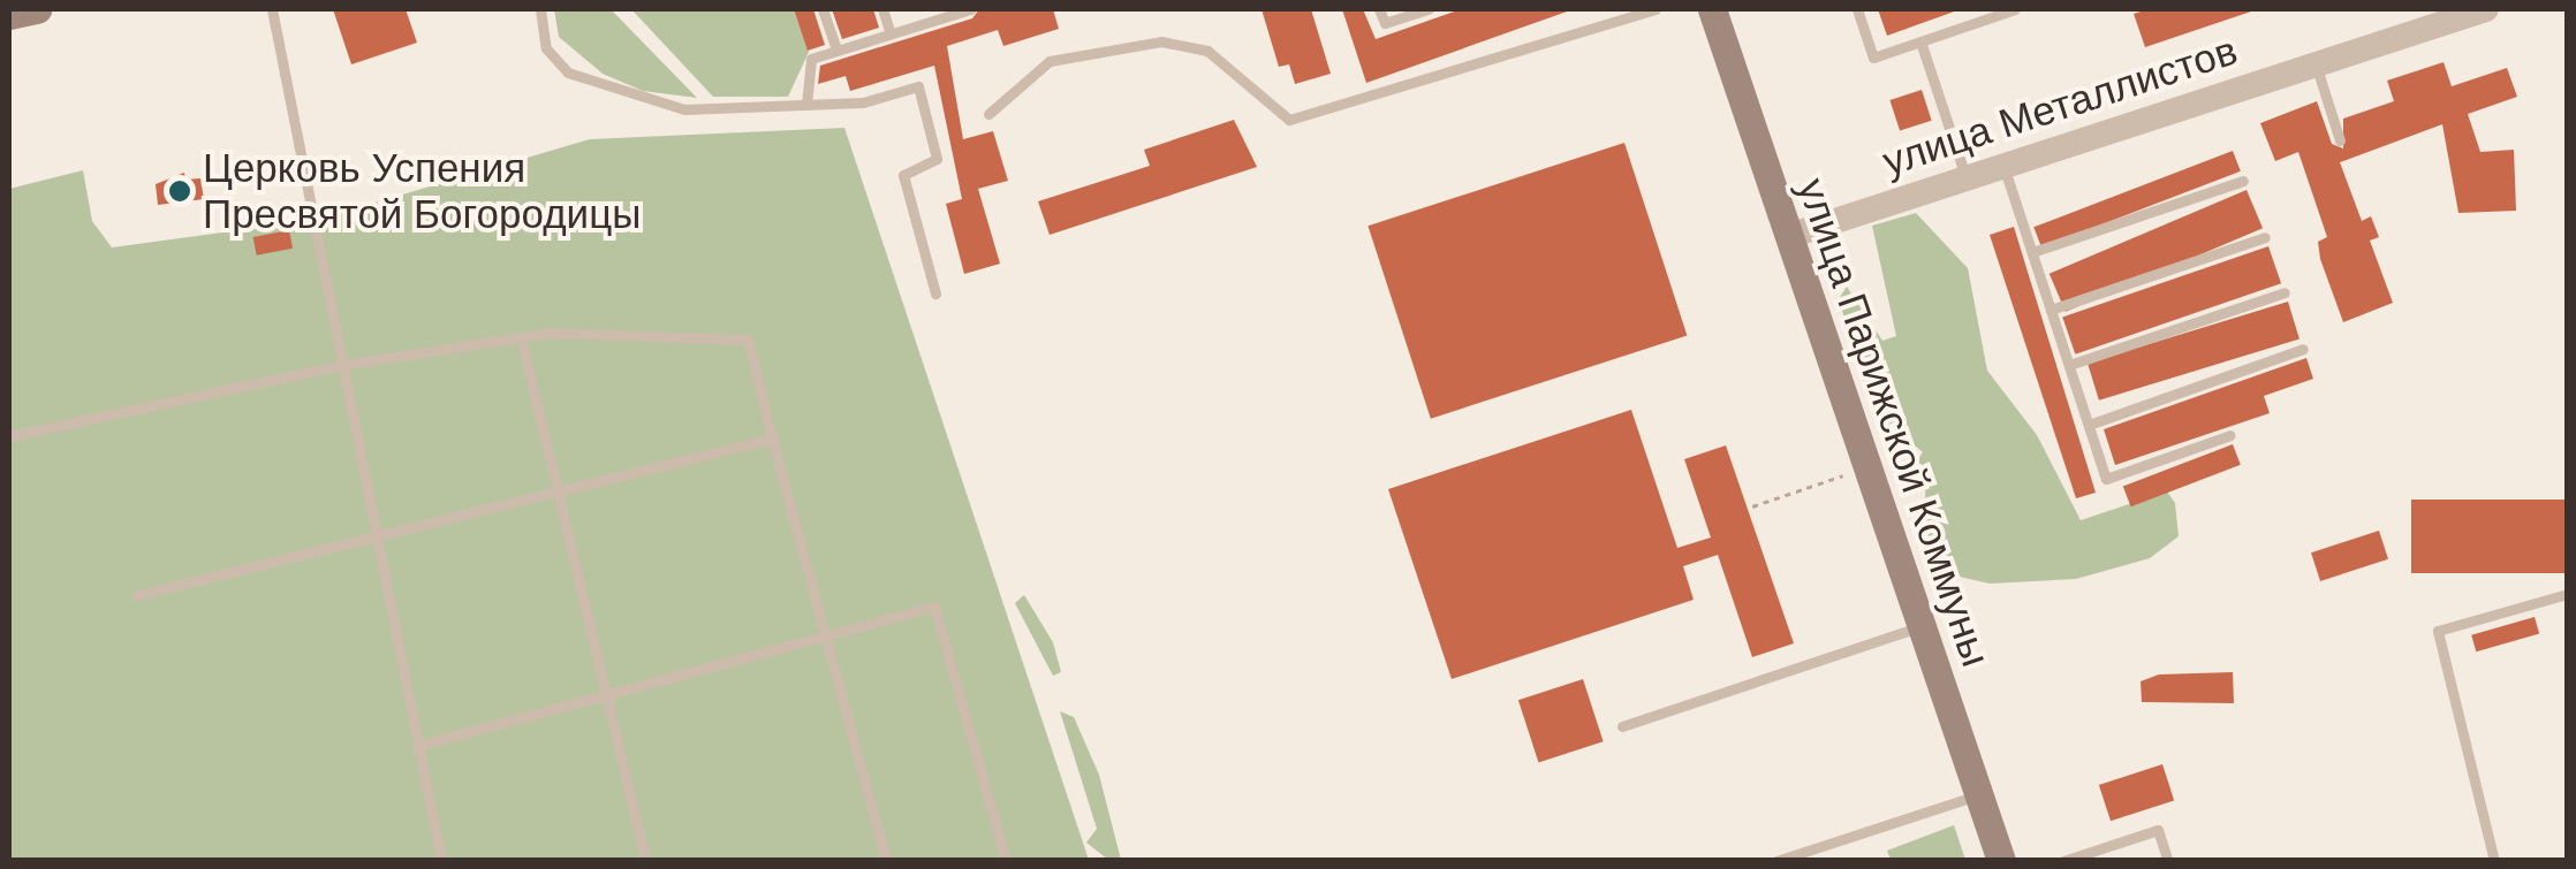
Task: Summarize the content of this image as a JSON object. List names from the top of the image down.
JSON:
{
  "streets": {
    "main road": ["улица Парижской Коммуны"],
    "street": ["улица Металлистов"]
  },
  "crossings": [
    ["улица Металлистов", "улица Парижской Коммуны"]
  ],
  "places": ["Церковь Успения Пресвятой Богородицы"]
}
